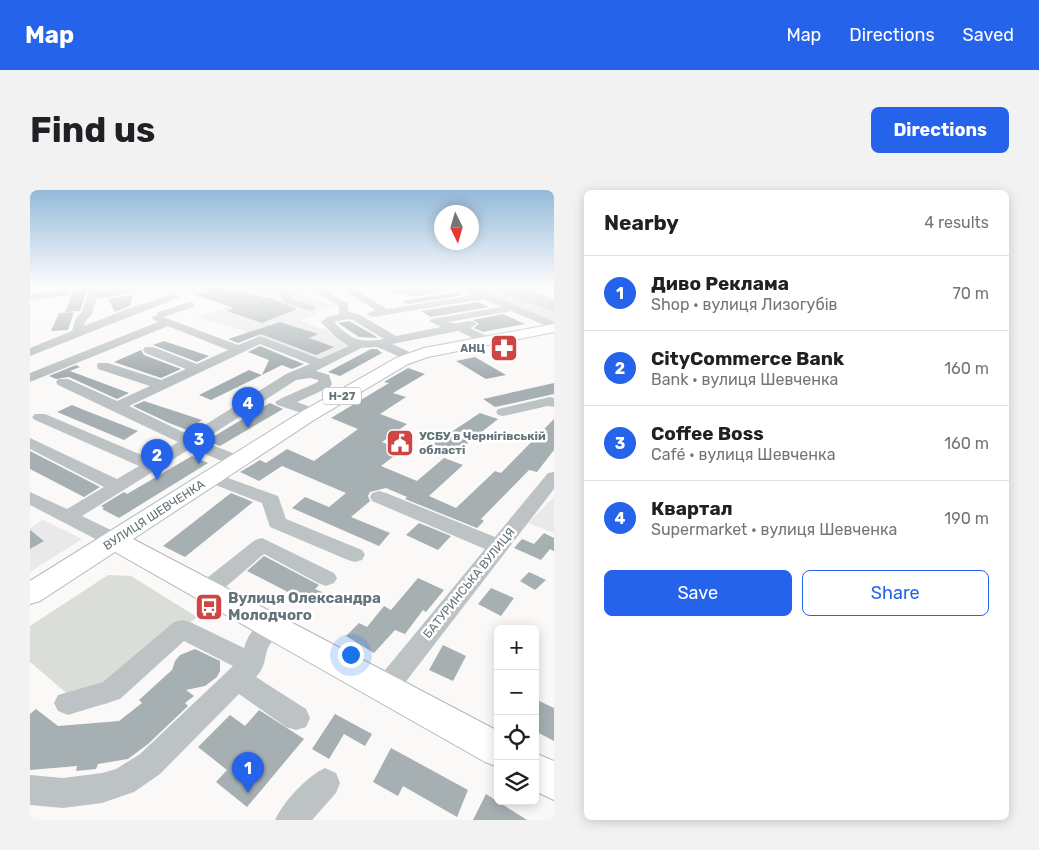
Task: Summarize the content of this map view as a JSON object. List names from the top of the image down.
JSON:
{
  "streets": {
    "main road": ["Н-27", "ВУЛИЦЯ ШЕВЧЕНКА"],
    "street": ["БАТУРИНСЬКА ВУЛИЦЯ"]
  },
  "places": {
    "pharmacy": ["АНЦ"],
    "public building": ["УСБУ в Чернігівській області"],
    "bus stop": ["Вулиця Олександра Молодчого"]
  },
  "north": "bottom",
  "page": {
    "header": "Map",
    "nav": ["Map", "Directions", "Saved"],
    "buttons": [
      "Directions",
      ["Save", "Share"]
    ],
    "title": "Find us",
    "heading": ["Nearby", "4 results"],
    "list": [
      {
        "mark": "1",
        "name": "Диво Реклама",
        "note": "Shop · вулиця Лизогубів",
        "value": "70 m"
      },
      {
        "mark": "2",
        "name": "CityCommerce Bank",
        "note": "Bank · вулиця Шевченка",
        "value": "160 m"
      },
      {
        "mark": "3",
        "name": "Coffee Boss",
        "note": "Café · вулиця Шевченка",
        "value": "160 m"
      },
      {
        "mark": "4",
        "name": "Квартал",
        "note": "Supermarket · вулиця Шевченка",
        "value": "190 m"
      }
    ],
    "pins": [
      "4",
      "3",
      "2",
      "1"
    ],
    "map_buttons": ["+", "−"]
  }
}
